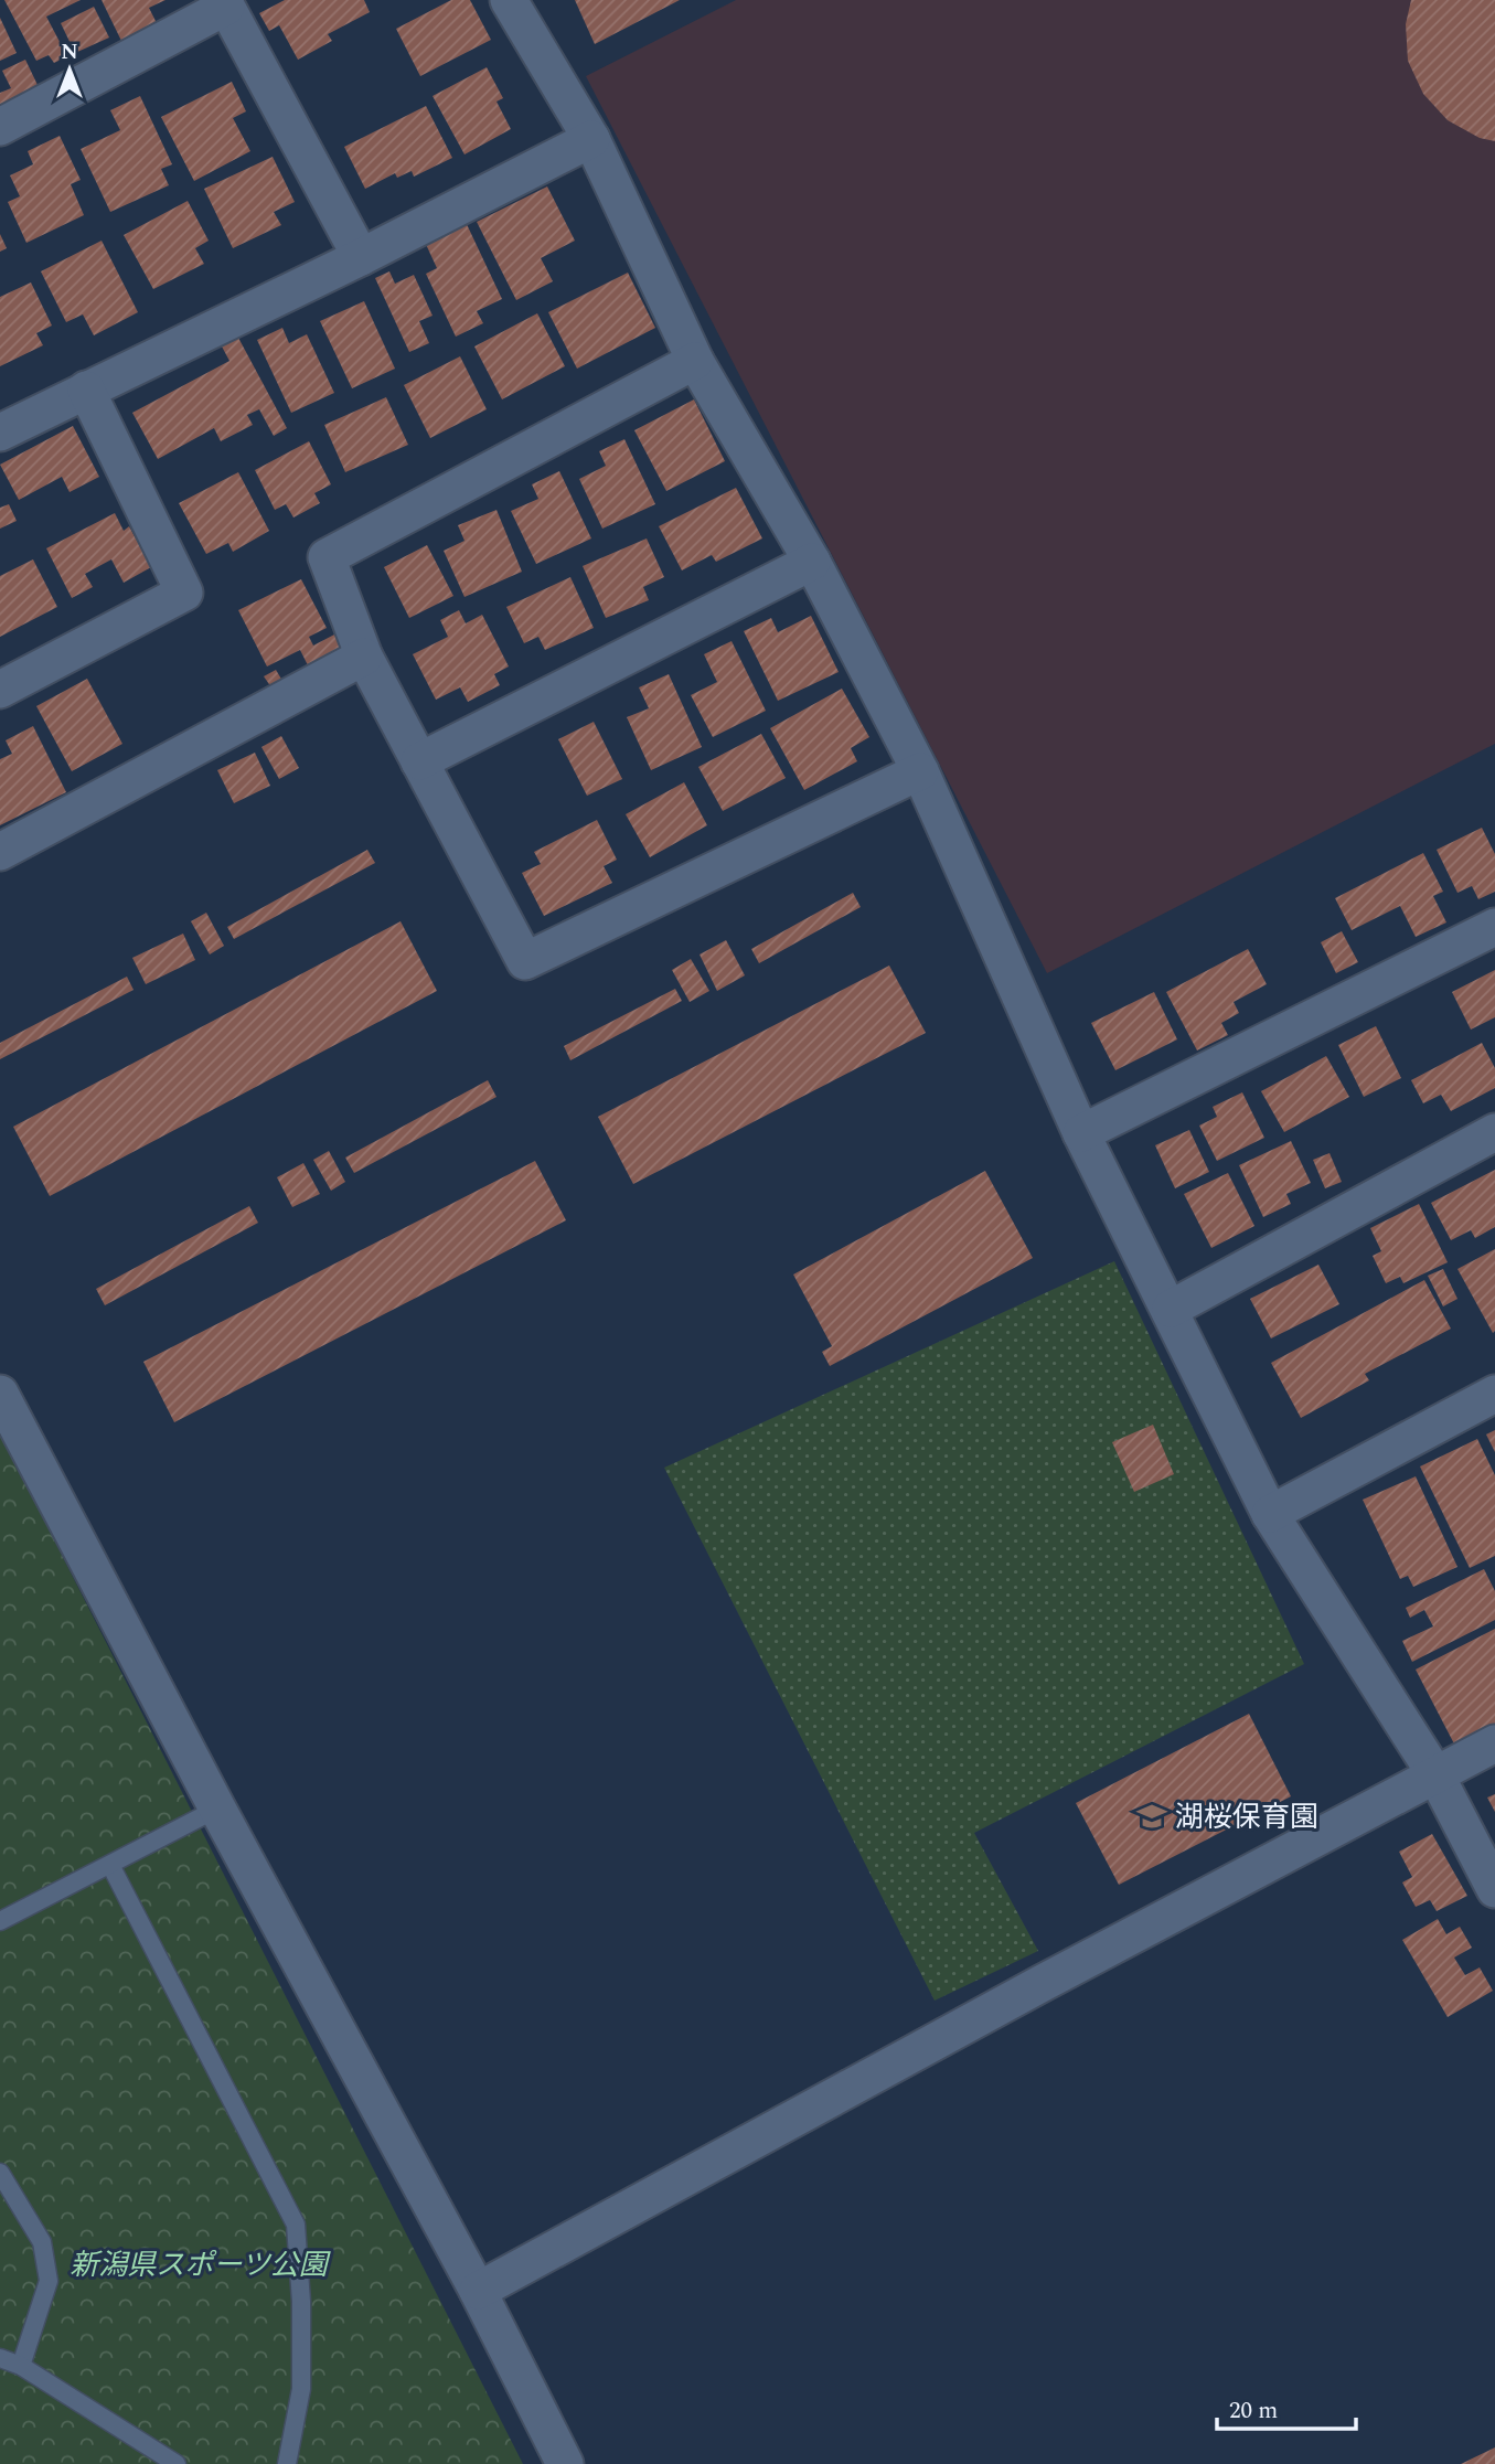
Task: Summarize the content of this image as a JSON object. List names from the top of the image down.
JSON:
{
  "parks": ["新潟県スポーツ公園"],
  "places": {
    "school or university": ["湖桜保育園"]
  },
  "scale_bar": "20 m",
  "north": "top"
}
